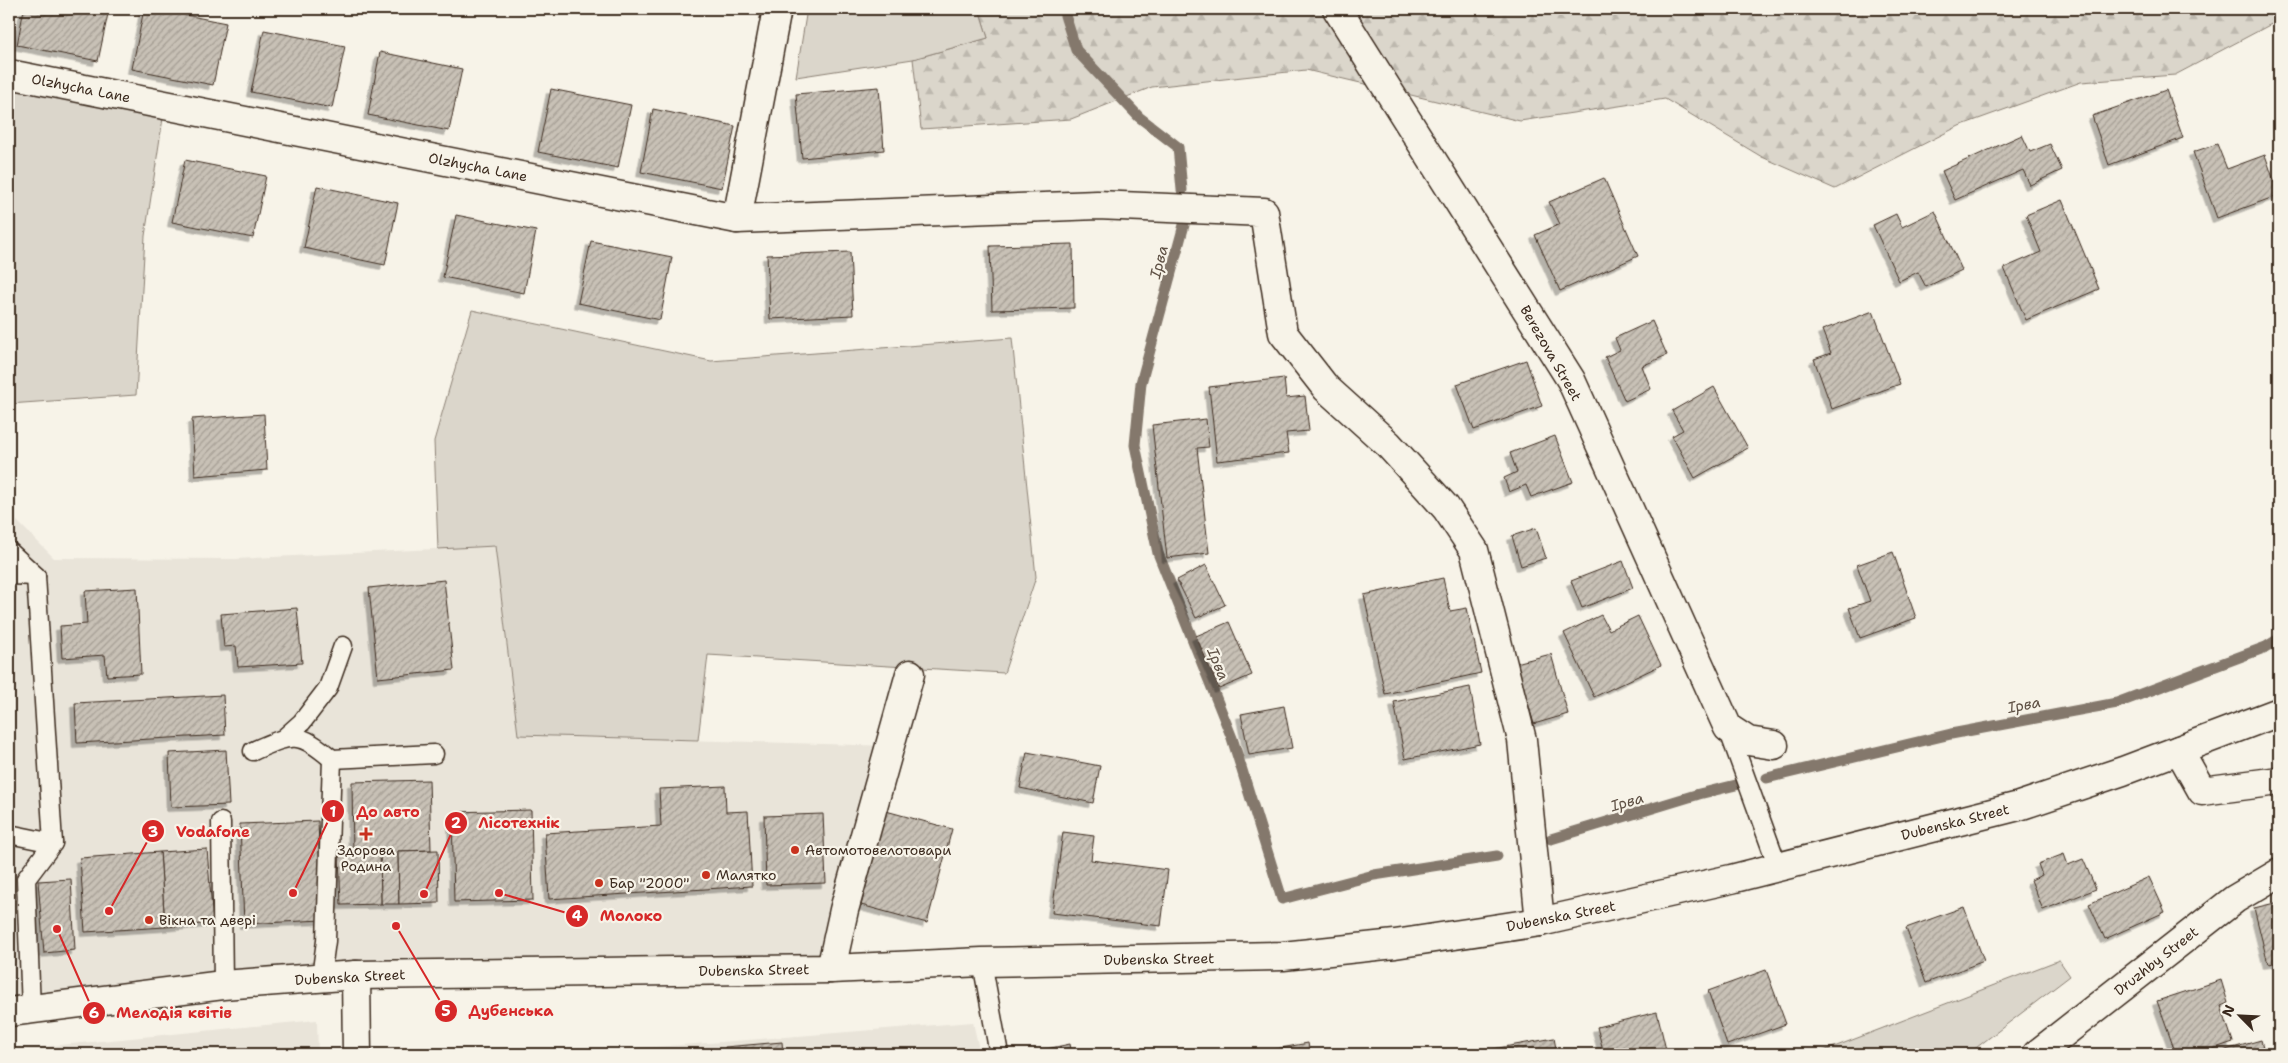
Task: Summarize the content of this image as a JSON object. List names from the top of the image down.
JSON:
{
  "streets": {
    "street": [
      "Olzhycha Lane",
      "Berezova Street",
      "Dubenska Street",
      "Druzhby Street"
    ]
  },
  "crossings": [
    ["Olzhycha Lane", "Dubenska Street"]
  ],
  "water": ["Ірва"],
  "places": {
    "health": ["Здорова Родина"],
    "other": [
      "Автомотовелотовари",
      "Малятко",
      "Бар \"2000\"",
      "До авто",
      "Молоко",
      "Лісотехнік",
      "Vodafone",
      "Вікна та двері",
      "Дубенська",
      "Мелодія квітів"
    ]
  },
  "north": "top left"
}
